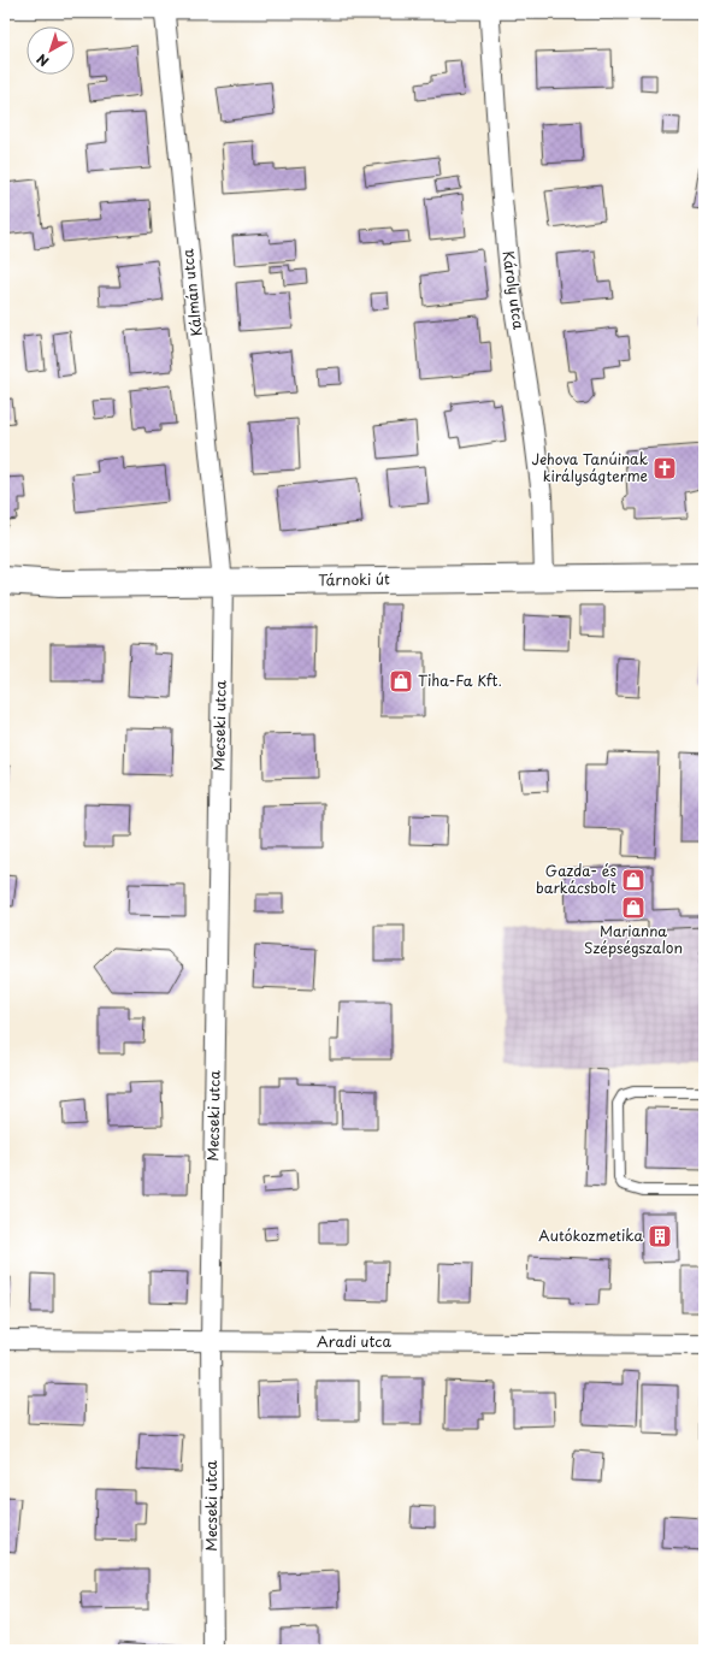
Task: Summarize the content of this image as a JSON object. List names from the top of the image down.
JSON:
{
  "streets": {
    "street": [
      "Károly utca",
      "Kálmán utca",
      "Tárnoki út",
      "Mecseki utca",
      "Aradi utca"
    ]
  },
  "crossings": [
    ["Károly utca", "Tárnoki út"],
    ["Kálmán utca", "Tárnoki út"],
    ["Kálmán utca", "Mecseki utca"],
    ["Tárnoki út", "Mecseki utca"],
    ["Mecseki utca", "Aradi utca"]
  ],
  "places": {
    "church": ["Jehova Tanúinak királyságterme"],
    "shop": ["Tiha-Fa Kft.", "Gazda- és barkácsbolt", "Marianna Szépségszalon"],
    "building": ["Autókozmetika"]
  },
  "north": "bottom left"
}
